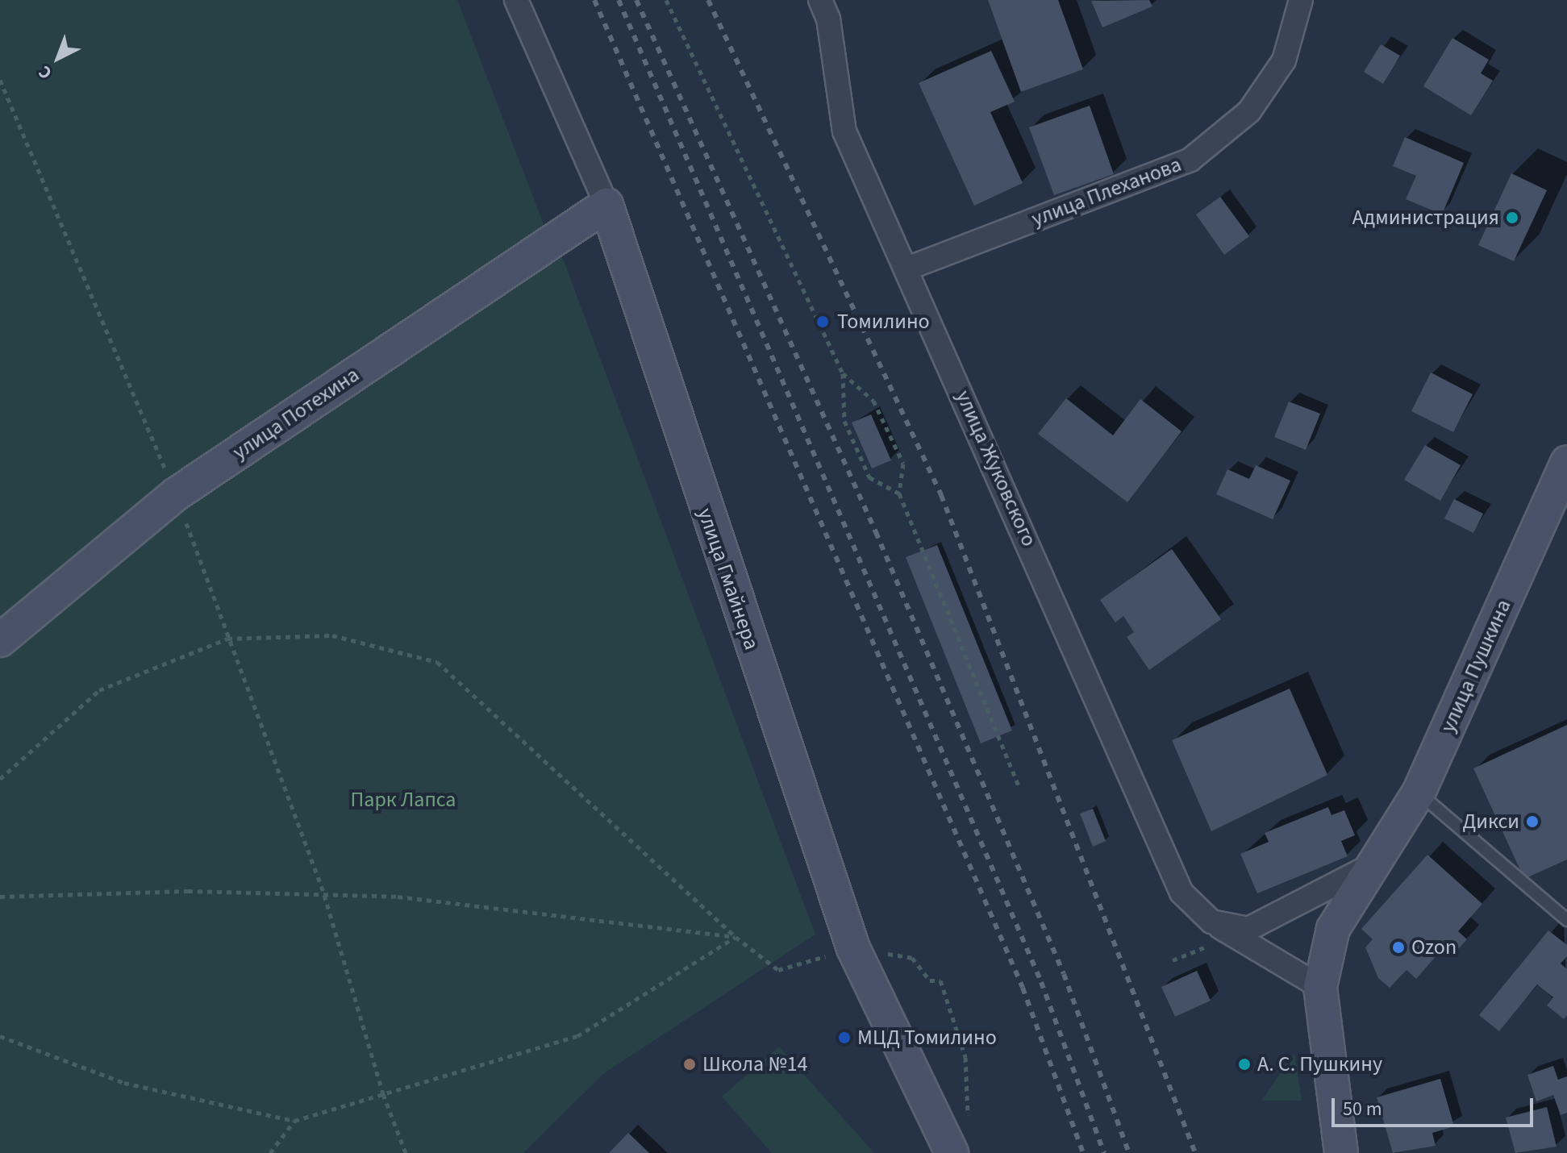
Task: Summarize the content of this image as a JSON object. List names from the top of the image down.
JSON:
{
  "streets": {
    "street": [
      "улица Плеханова",
      "улица Потехина",
      "улица Жуковского",
      "улица Гмайнера",
      "улица Пушкина"
    ]
  },
  "crossings": [
    ["улица Плеханова", "улица Жуковского"],
    ["улица Потехина", "улица Гмайнера"],
    ["улица Жуковского", "улица Пушкина"]
  ],
  "parks": ["Парк Лапса"],
  "places": [
    "Администрация",
    "Томилино",
    "Дикси",
    "Ozon",
    "МЦД Томилино",
    "Школа №14",
    "А. С. Пушкину"
  ],
  "scale_bar": "50 m",
  "north": "bottom left"
}
